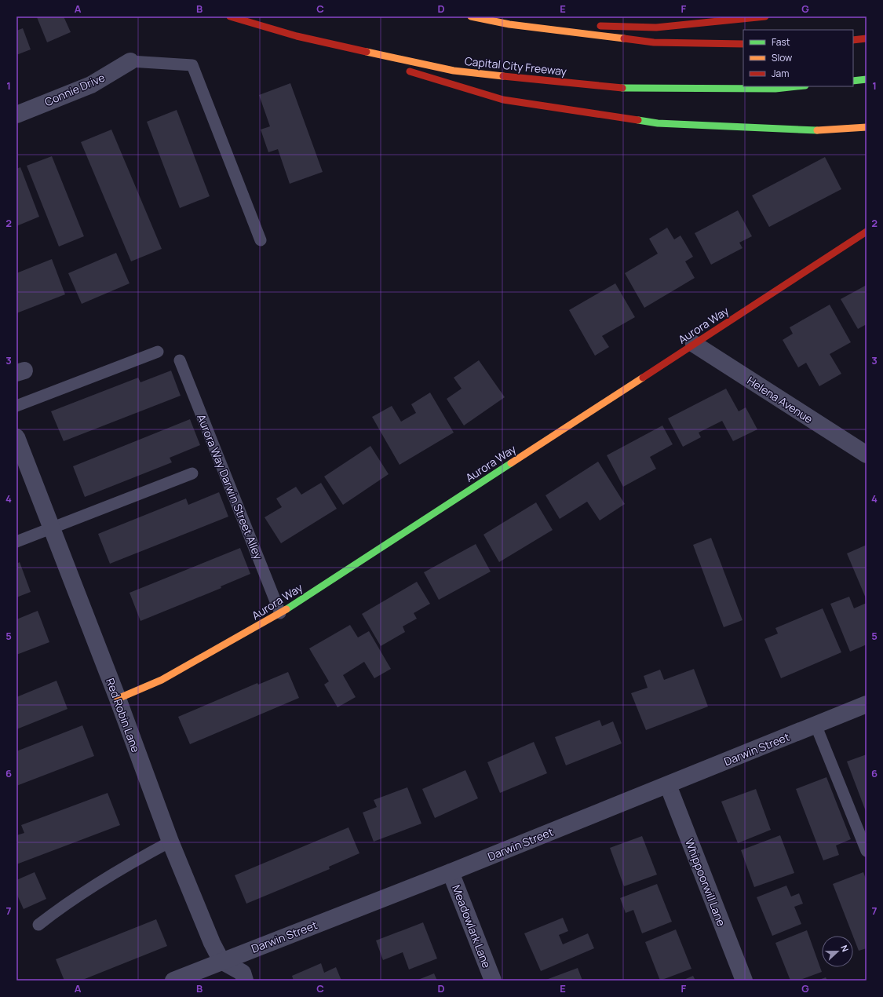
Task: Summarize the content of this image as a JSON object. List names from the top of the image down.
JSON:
{
  "streets": {
    "main road": ["Capital City Freeway", "Aurora Way"],
    "street": [
      "Connie Drive",
      "Helena Avenue",
      "Red Robin Lane",
      "Darwin Street",
      "Whippoorwill Lane",
      "Meadowlark Lane"
    ],
    "lane": ["Aurora Way Darwin Street Alley"]
  },
  "crossings": [
    ["Aurora Way", "Helena Avenue"],
    ["Aurora Way", "Aurora Way Darwin Street Alley"],
    ["Aurora Way", "Red Robin Lane"],
    ["Red Robin Lane", "Darwin Street"],
    ["Darwin Street", "Whippoorwill Lane"],
    ["Darwin Street", "Meadowlark Lane"]
  ],
  "legend": ["Fast", "Slow", "Jam"],
  "north": "right",
  "grid": {
    "columns": [
      "A",
      "B",
      "C",
      "D",
      "E",
      "F",
      "G"
    ],
    "rows": [
      "1",
      "2",
      "3",
      "4",
      "5",
      "6",
      "7"
    ]
  }
}
